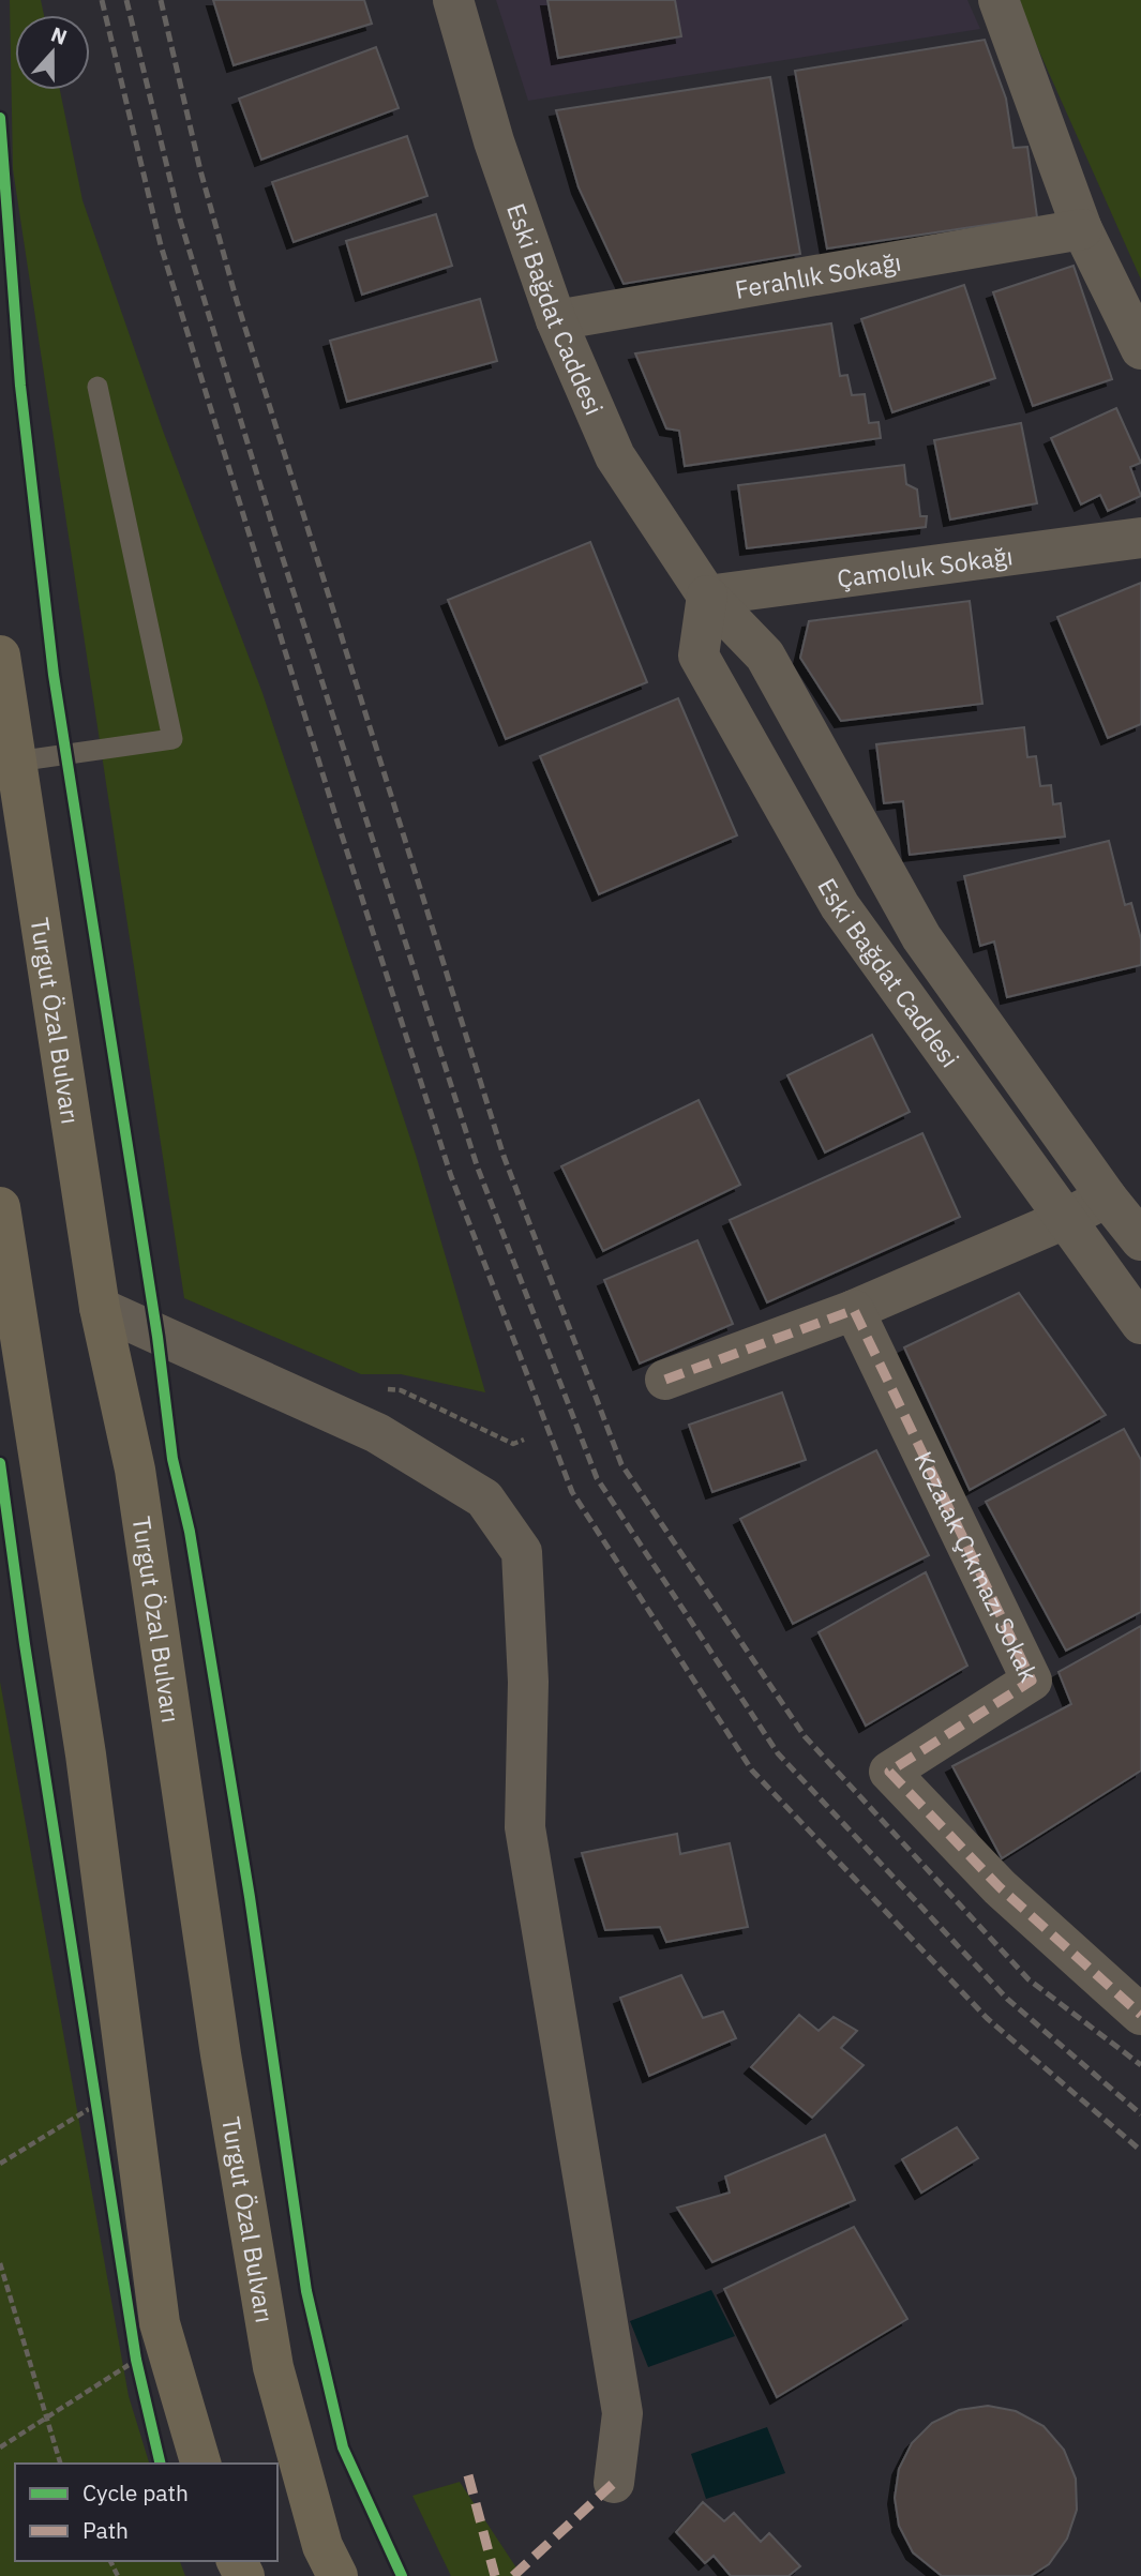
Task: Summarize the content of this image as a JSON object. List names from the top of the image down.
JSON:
{
  "streets": {
    "highway": ["Turgut Özal Bulvarı"],
    "street": [
      "Ferahlık Sokağı",
      "Eski Bağdat Caddesi",
      "Çamoluk Sokağı",
      "Kozalak Çıkmazı Sokak"
    ]
  },
  "crossings": [
    ["Ferahlık Sokağı", "Eski Bağdat Caddesi"],
    ["Eski Bağdat Caddesi", "Çamoluk Sokağı"]
  ],
  "legend": ["Cycle path", "Path"],
  "north": "top"
}
